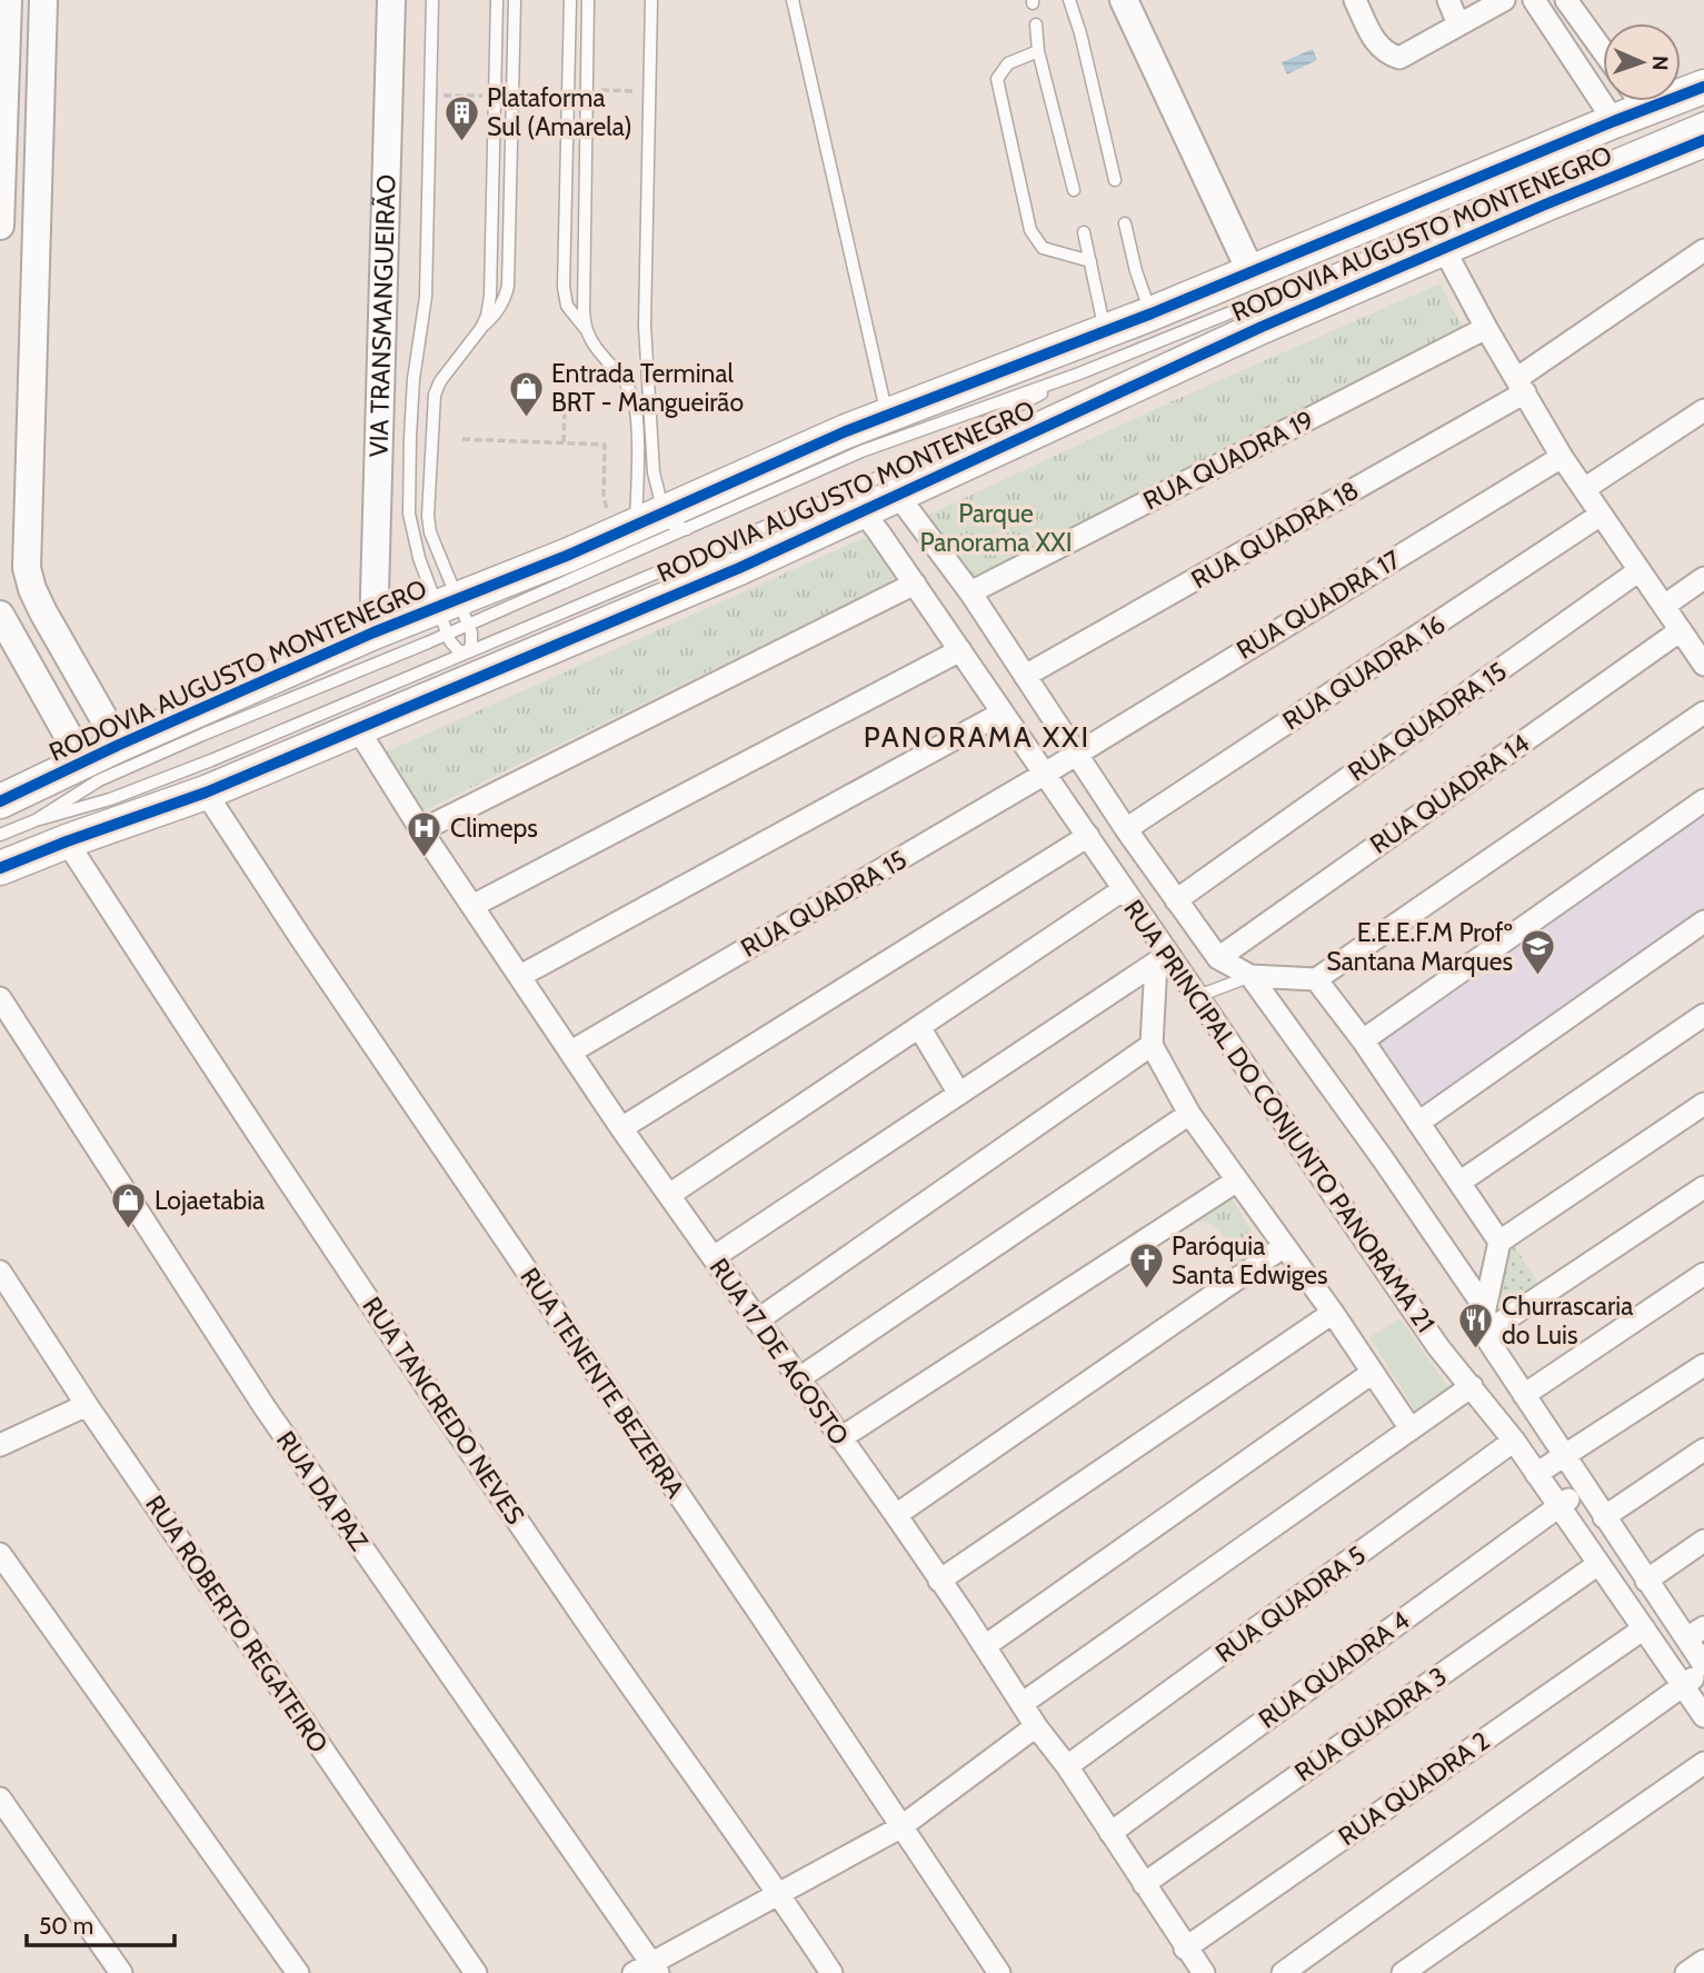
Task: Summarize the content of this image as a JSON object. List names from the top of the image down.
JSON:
{
  "streets": {
    "main road": ["RODOVIA AUGUSTO MONTENEGRO"],
    "street": [
      "VIA TRANSMANGUEIRÃO",
      "RUA QUADRA 19",
      "RUA QUADRA 18",
      "RUA QUADRA 17",
      "RUA QUADRA 16",
      "RUA QUADRA 15",
      "RUA QUADRA 14",
      "RUA PRINCIPAL DO CONJUNTO PANORAMA 21",
      "RUA 17 DE AGOSTO",
      "RUA TENENTE BEZERRA",
      "RUA TANCREDO NEVES",
      "RUA DA PAZ",
      "RUA QUADRA 5",
      "RUA ROBERTO REGATEIRO",
      "RUA QUADRA 4",
      "RUA QUADRA 3",
      "RUA QUADRA 2"
    ]
  },
  "crossings": [
    ["RODOVIA AUGUSTO MONTENEGRO", "VIA TRANSMANGUEIRÃO"],
    ["RODOVIA AUGUSTO MONTENEGRO", "RUA PRINCIPAL DO CONJUNTO PANORAMA 21"],
    ["RODOVIA AUGUSTO MONTENEGRO", "RUA 17 DE AGOSTO"],
    ["RODOVIA AUGUSTO MONTENEGRO", "RUA TENENTE BEZERRA"],
    ["RODOVIA AUGUSTO MONTENEGRO", "RUA TANCREDO NEVES"],
    ["RUA QUADRA 19", "RUA PRINCIPAL DO CONJUNTO PANORAMA 21"],
    ["RUA QUADRA 18", "RUA PRINCIPAL DO CONJUNTO PANORAMA 21"],
    ["RUA QUADRA 17", "RUA QUADRA 15"],
    ["RUA QUADRA 17", "RUA PRINCIPAL DO CONJUNTO PANORAMA 21"],
    ["RUA QUADRA 16", "RUA PRINCIPAL DO CONJUNTO PANORAMA 21"],
    ["RUA QUADRA 15", "RUA PRINCIPAL DO CONJUNTO PANORAMA 21"],
    ["RUA QUADRA 15", "RUA 17 DE AGOSTO"],
    ["RUA QUADRA 14", "RUA PRINCIPAL DO CONJUNTO PANORAMA 21"],
    ["RUA PRINCIPAL DO CONJUNTO PANORAMA 21", "RUA QUADRA 5"],
    ["RUA PRINCIPAL DO CONJUNTO PANORAMA 21", "RUA QUADRA 4"],
    ["RUA PRINCIPAL DO CONJUNTO PANORAMA 21", "RUA QUADRA 3"],
    ["RUA PRINCIPAL DO CONJUNTO PANORAMA 21", "RUA QUADRA 2"],
    ["RUA 17 DE AGOSTO", "RUA QUADRA 5"],
    ["RUA 17 DE AGOSTO", "RUA QUADRA 4"],
    ["RUA 17 DE AGOSTO", "RUA QUADRA 3"],
    ["RUA 17 DE AGOSTO", "RUA QUADRA 2"]
  ],
  "districts": ["PANORAMA XXI"],
  "parks": ["Parque Panorama XXI"],
  "places": {
    "building": ["Plataforma Sul (Amarela)"],
    "shop": ["Entrada Terminal BRT - Mangueirão", "Lojaetabia"],
    "hospital": ["Climeps"],
    "school or university": ["E.E.E.F.M Profº Santana Marques"],
    "church": ["Paróquia Santa Edwiges"],
    "restaurant": ["Churrascaria do Luis"]
  },
  "scale_bar": "50 m",
  "north": "right"
}
